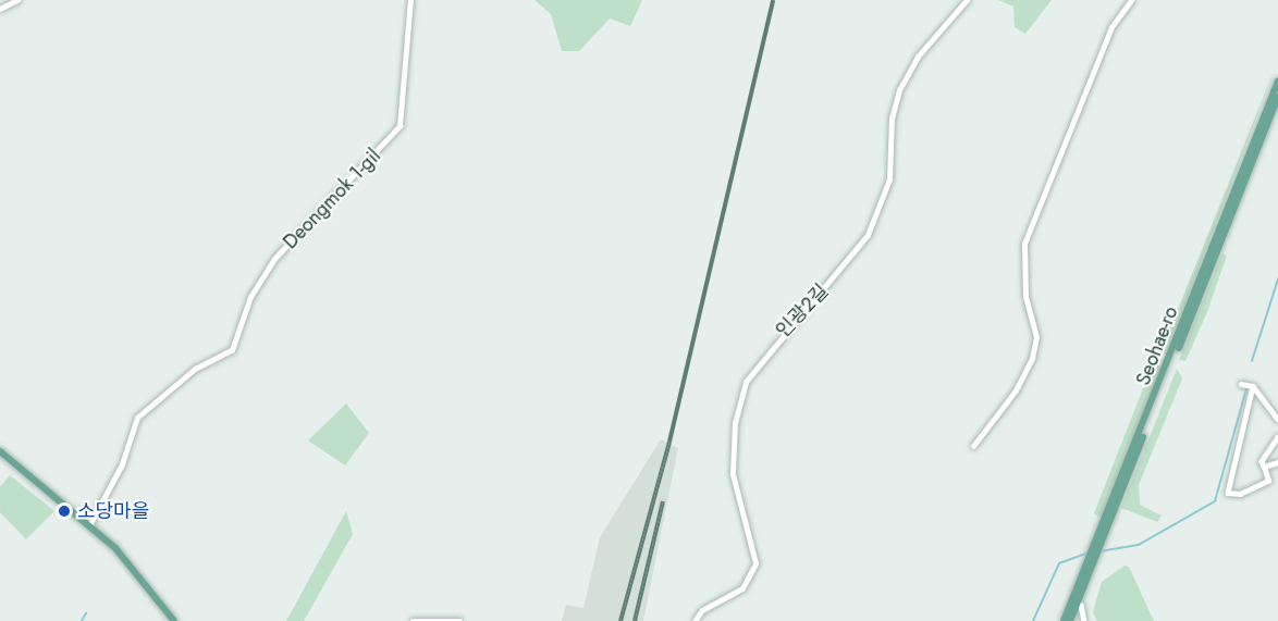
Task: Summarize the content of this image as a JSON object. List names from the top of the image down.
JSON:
{
  "streets": {
    "main road": ["Seohae-ro"],
    "street": ["Deongmok 1-gil", "인광2길"]
  },
  "places": ["소당마을"]
}
